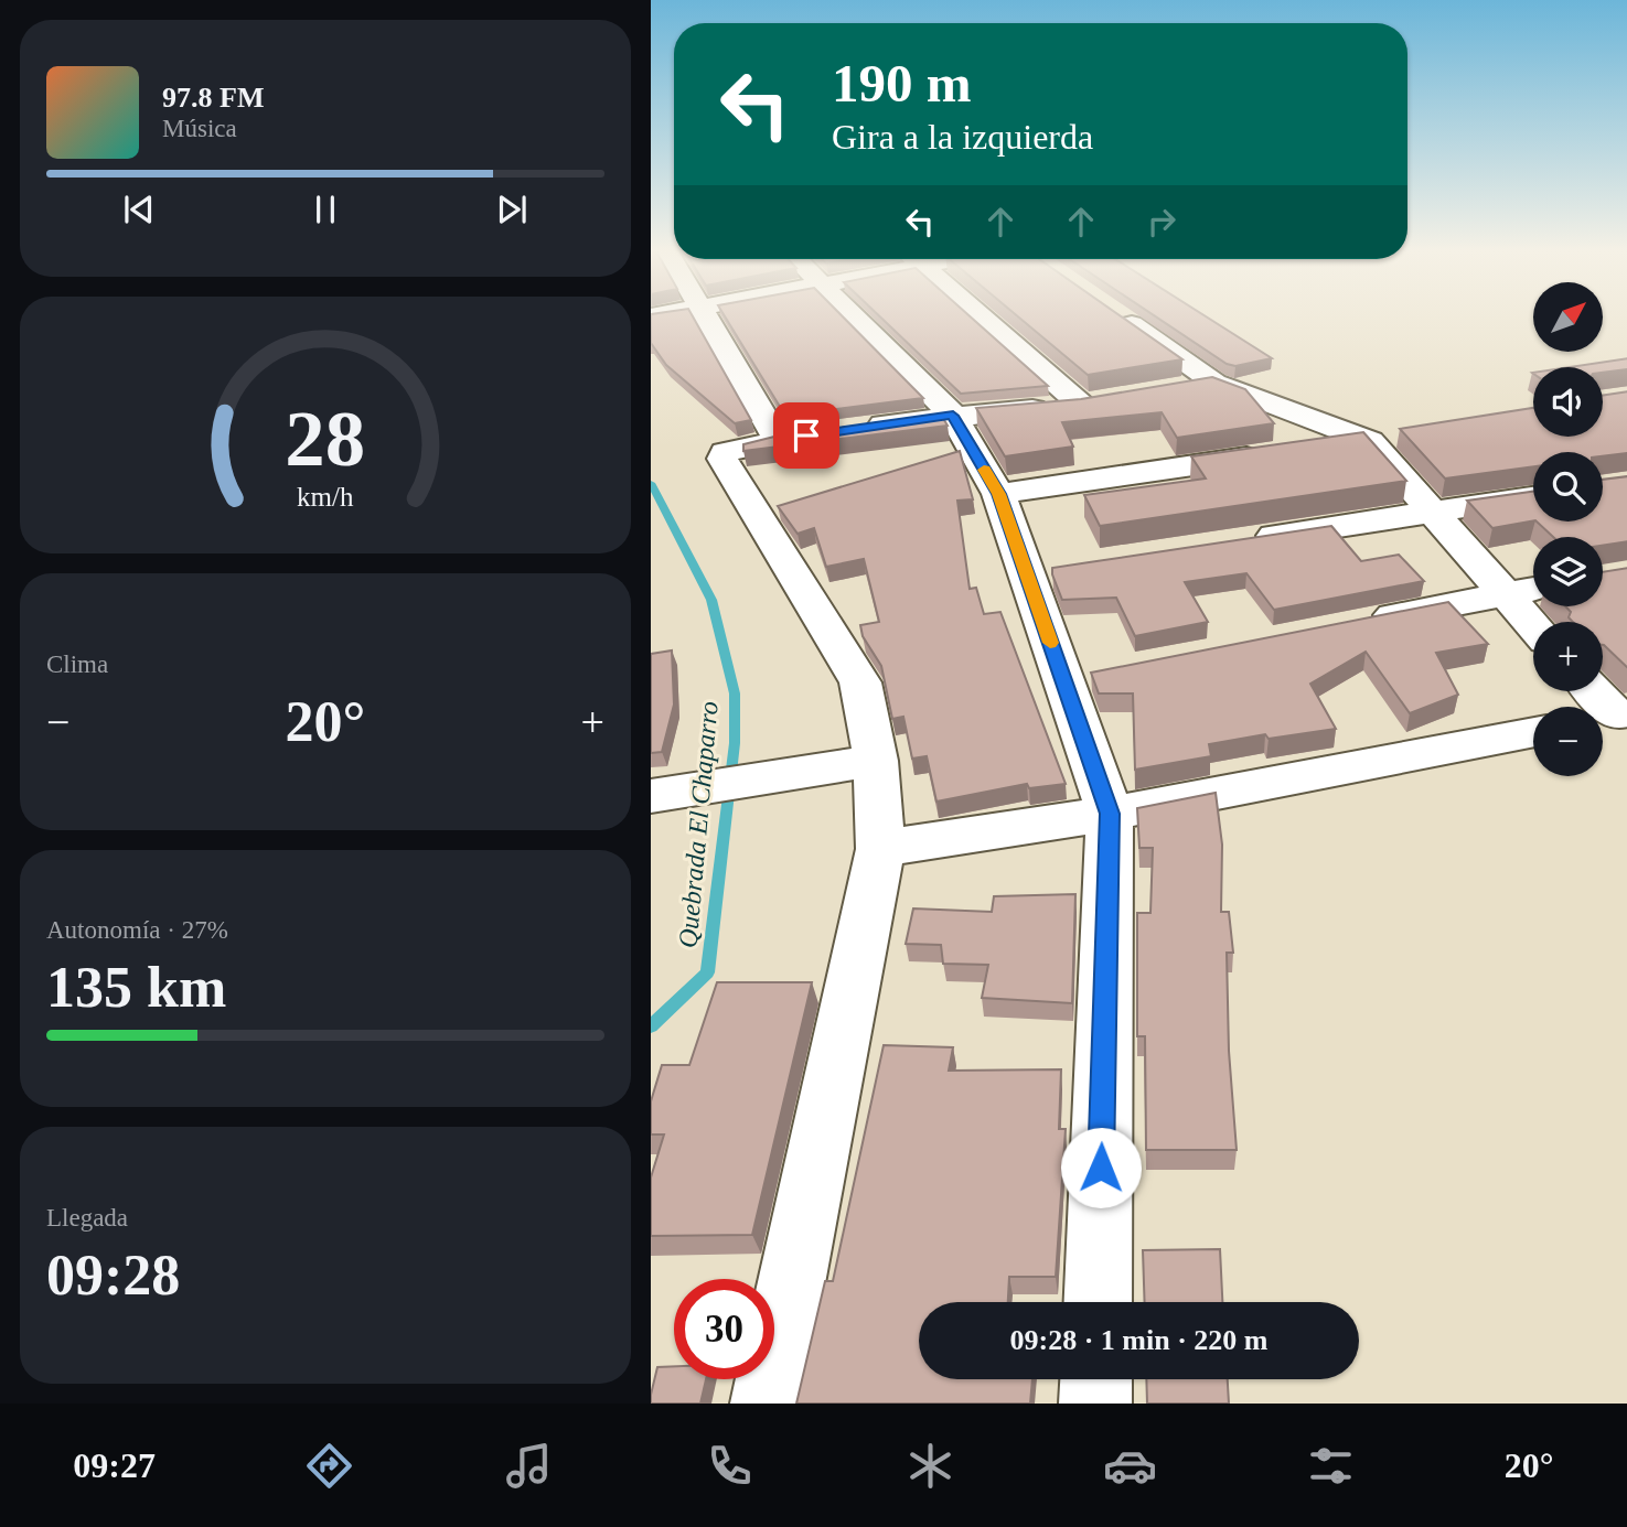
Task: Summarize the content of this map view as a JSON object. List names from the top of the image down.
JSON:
{
  "water": ["Quebrada El Chaparro"],
  "north": "top right",
  "page": {
    "turn": ["190 m", "Gira a la izquierda"],
    "song": ["97.8 FM", "Música"],
    "map_buttons": ["+", "−"],
    "tile": [
      "Clima",
      ["Autonomía · 27%", "135 km"],
      ["Llegada", "09:28"]
    ],
    "heat": ["−", "20°", "+"],
    "limit": "30",
    "trip": "09:28 · 1 min · 220 m",
    "tabs": ["09:27", "20°"],
    "gauge": ["28", "km/h"]
  }
}
